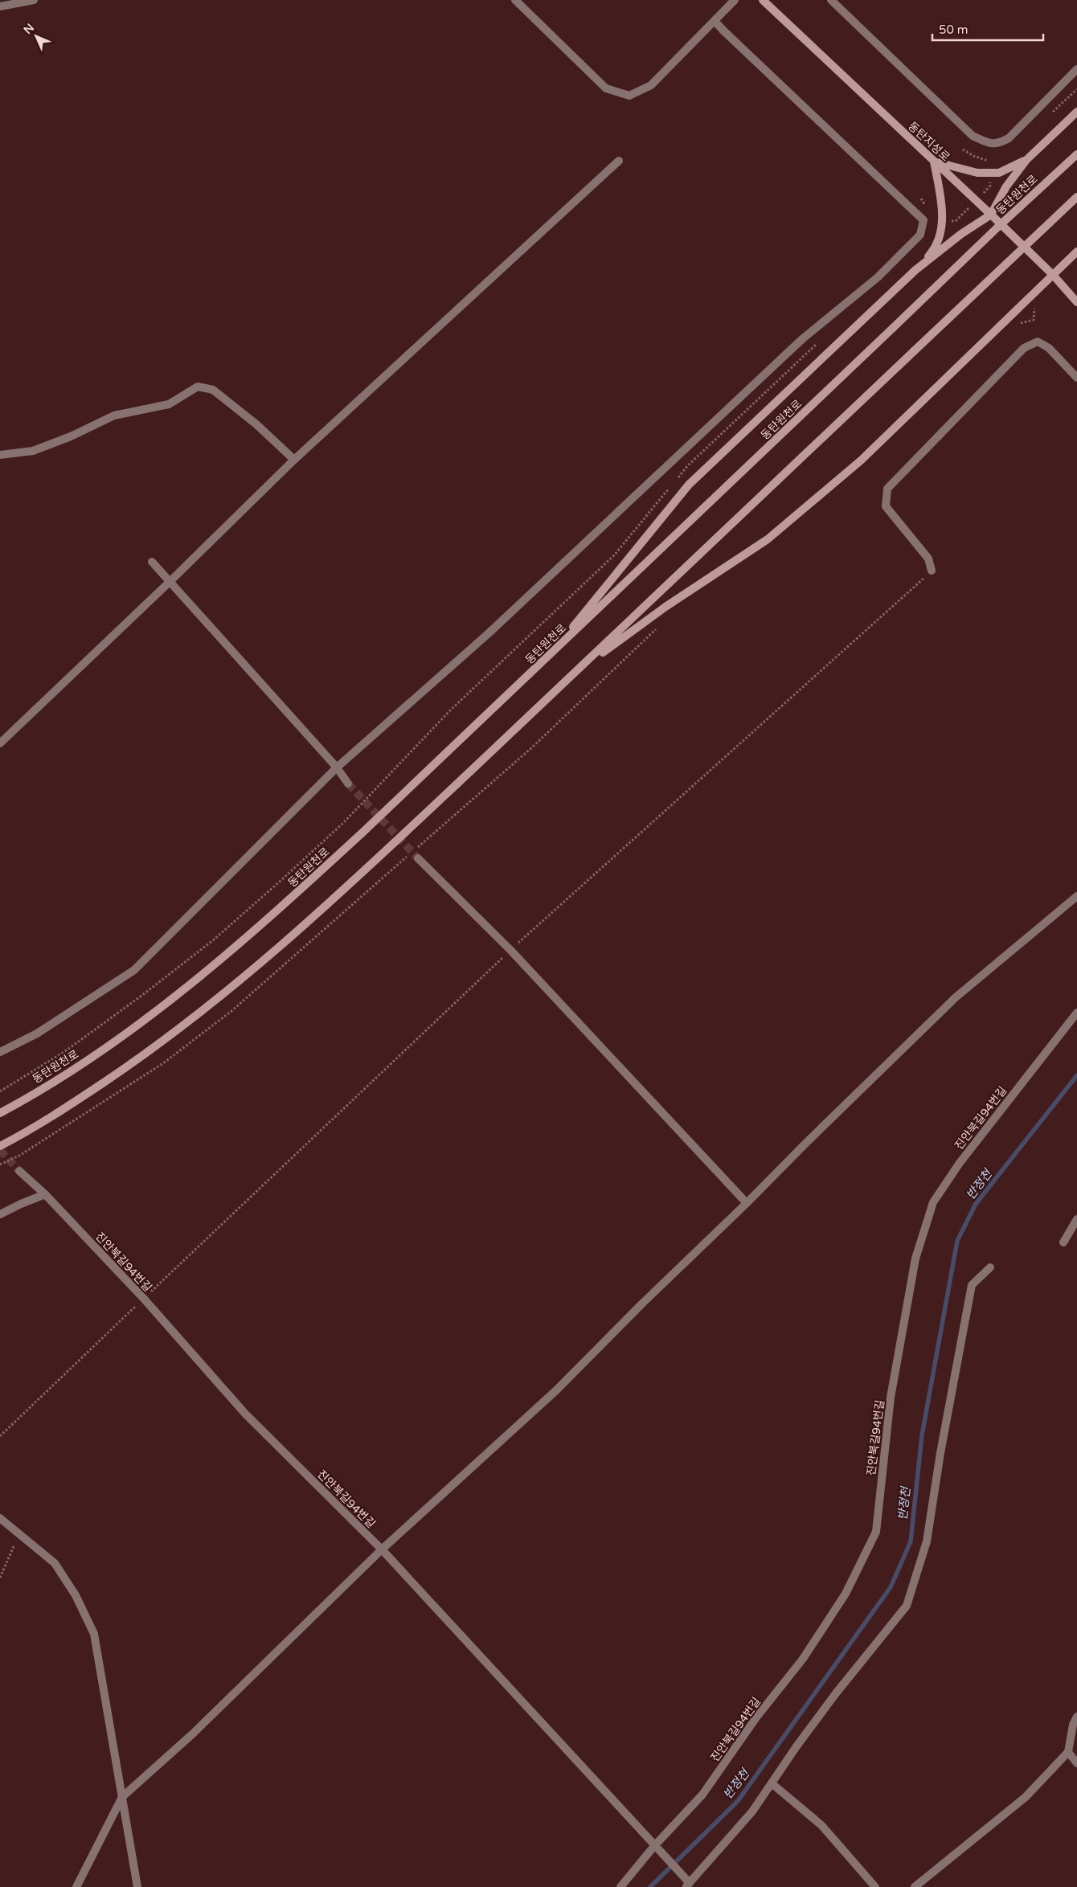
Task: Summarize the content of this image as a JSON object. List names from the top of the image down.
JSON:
{
  "streets": {
    "main road": ["동탄지성로", "동탄원천로"],
    "street": ["진안북길94번길"]
  },
  "water": ["반정천"],
  "scale_bar": "50 m",
  "north": "top left"
}
